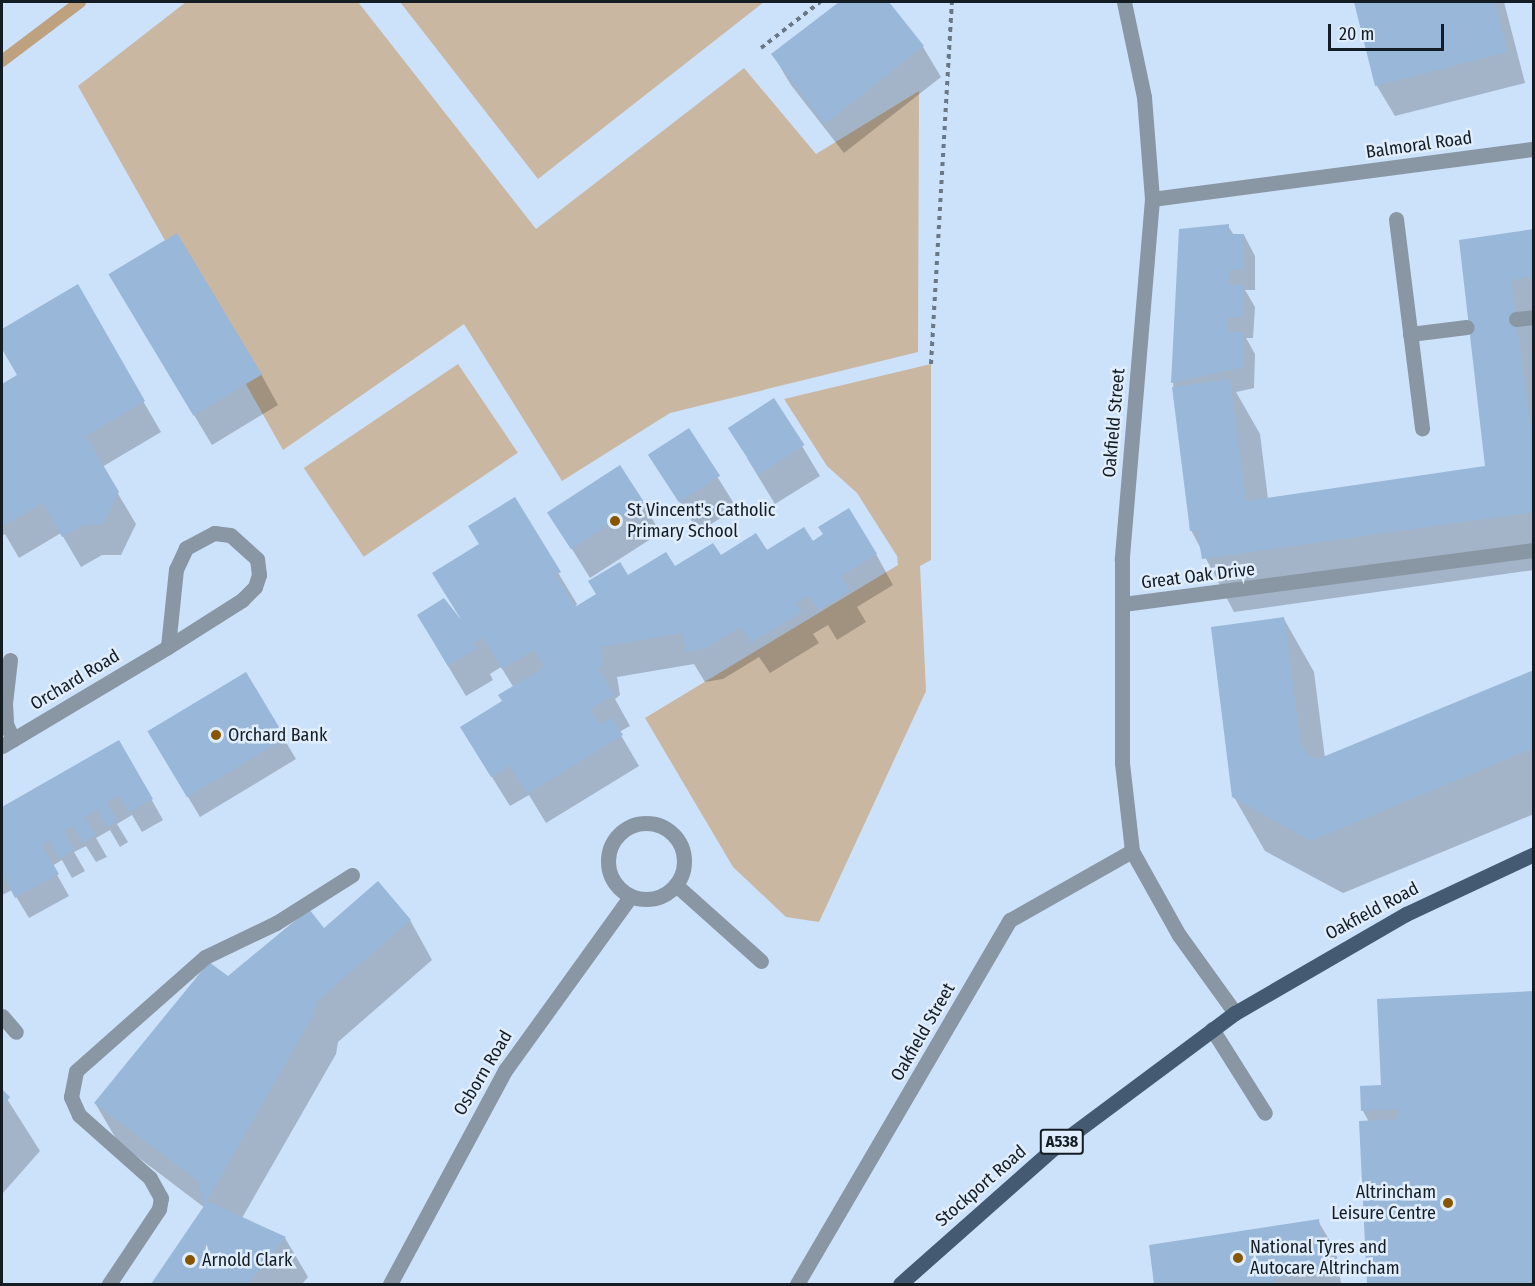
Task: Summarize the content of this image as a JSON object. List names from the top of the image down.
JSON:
{
  "streets": {
    "main road": ["Oakfield Road", "A538", "Stockport Road"],
    "street": [
      "Balmoral Road",
      "Oakfield Street",
      "Great Oak Drive",
      "Orchard Road",
      "Osborn Road"
    ]
  },
  "crossings": [
    ["Balmoral Road", "Oakfield Street"],
    ["Oakfield Street", "Great Oak Drive"],
    ["Oakfield Street", "Oakfield Road"],
    ["Oakfield Street", "Stockport Road"],
    ["Oakfield Road", "Stockport Road"]
  ],
  "places": [
    "St Vincent's Catholic Primary School",
    "Orchard Bank",
    "Altrincham Leisure Centre",
    "National Tyres and Autocare Altrincham",
    "Arnold Clark"
  ],
  "scale_bar": "20 m"
}
